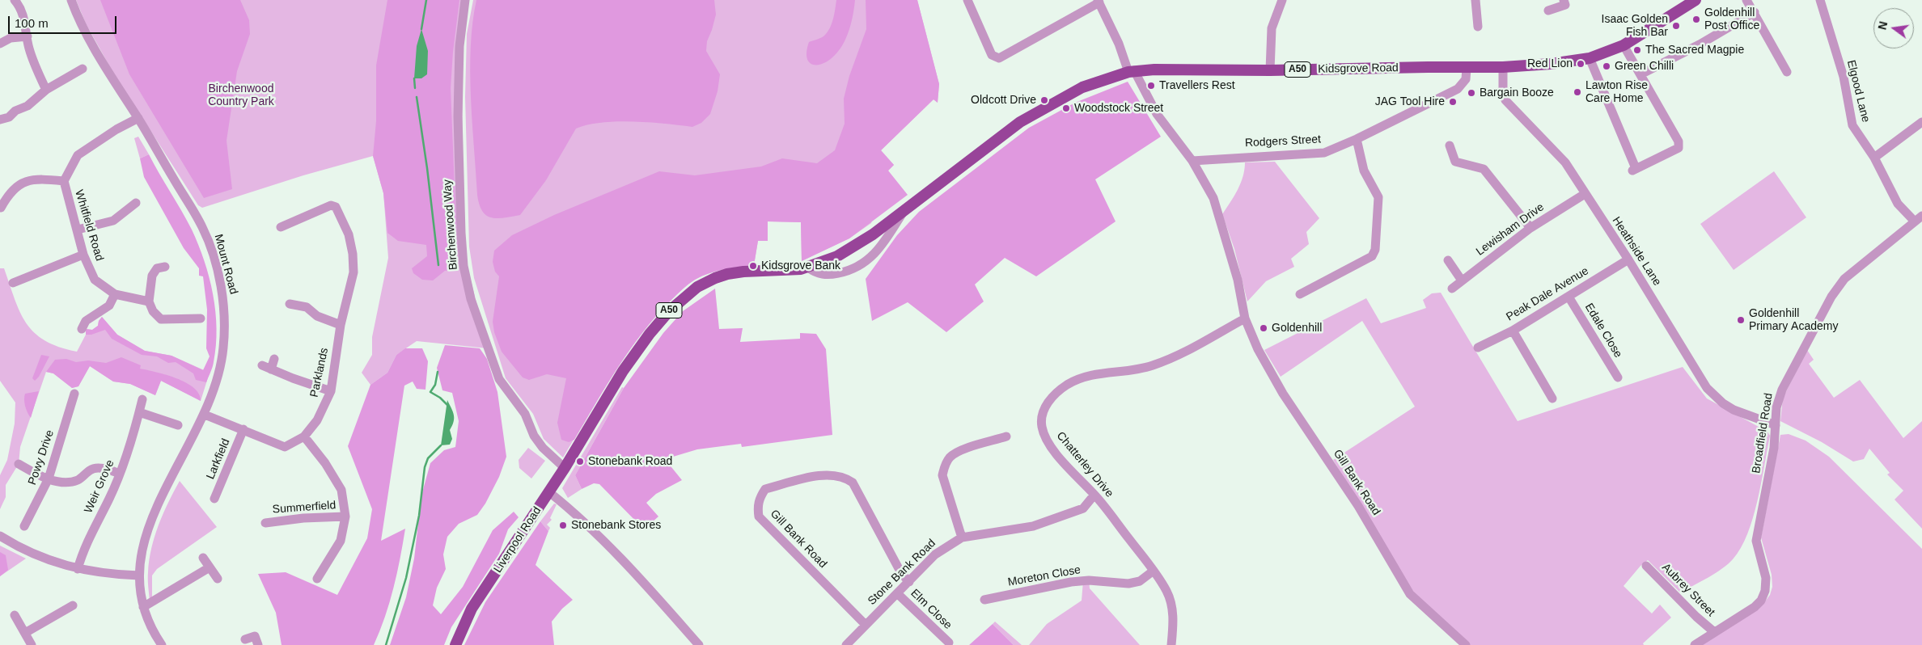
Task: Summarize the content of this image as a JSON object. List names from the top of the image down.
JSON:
{
  "streets": {
    "main road": ["Kidsgrove Road", "A50", "Liverpool Road"],
    "street": [
      "Elgood Lane",
      "Rodgers Street",
      "Birchenwood Way",
      "Whitfield Road",
      "Lewisham Drive",
      "Heathside Lane",
      "Mount Road",
      "Peak Dale Avenue",
      "Edale Close",
      "Parklands",
      "Broadfield Road",
      "Powy Drive",
      "Larkfield",
      "Chatterley Drive",
      "Gill Bank Road",
      "Weir Grove",
      "Summerfield",
      "Stone Bank Road",
      "Moreton Close",
      "Aubrey Street",
      "Elm Close"
    ]
  },
  "crossings": [
    ["Kidsgrove Road", "A50"],
    ["Kidsgrove Road", "Rodgers Street"],
    ["A50", "Rodgers Street"],
    ["A50", "Heathside Lane"],
    ["A50", "Liverpool Road"],
    ["Elgood Lane", "Broadfield Road"],
    ["Birchenwood Way", "Liverpool Road"],
    ["Whitfield Road", "Mount Road"],
    ["Lewisham Drive", "Heathside Lane"],
    ["Heathside Lane", "Peak Dale Avenue"],
    ["Heathside Lane", "Broadfield Road"],
    ["Mount Road", "Parklands"],
    ["Peak Dale Avenue", "Edale Close"],
    ["Parklands", "Larkfield"],
    ["Broadfield Road", "Aubrey Street"],
    ["Chatterley Drive", "Gill Bank Road"],
    ["Chatterley Drive", "Stone Bank Road"],
    ["Chatterley Drive", "Moreton Close"],
    ["Gill Bank Road", "Stone Bank Road"],
    ["Stone Bank Road", "Elm Close"]
  ],
  "parks": ["Birchenwood Country Park"],
  "places": [
    "Goldenhill Post Office",
    "Isaac Golden Fish Bar",
    "The Sacred Magpie",
    "Red Lion",
    "Green Chilli",
    "Travellers Rest",
    "Lawton Rise Care Home",
    "Bargain Booze",
    "Oldcott Drive",
    "JAG Tool Hire",
    "Woodstock Street",
    "Kidsgrove Bank",
    "Goldenhill Primary Academy",
    "Goldenhill",
    "Stonebank Road",
    "Stonebank Stores"
  ],
  "scale_bar": "100 m",
  "north": "left"
}
